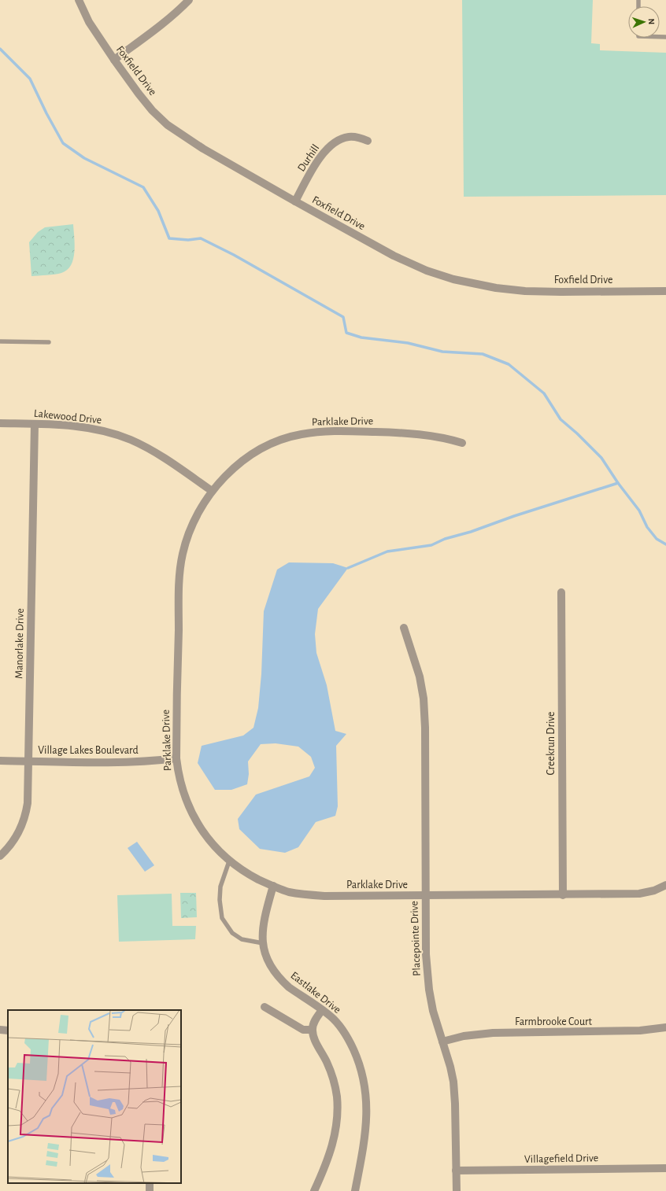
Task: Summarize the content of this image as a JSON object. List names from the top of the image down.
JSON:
{
  "streets": {
    "street": [
      "Foxfield Drive",
      "Durhill",
      "Lakewood Drive",
      "Parklake Drive",
      "Manorlake Drive",
      "Creekrun Drive",
      "Village Lakes Boulevard",
      "Placepointe Drive",
      "Eastlake Drive",
      "Farmbrooke Court",
      "Villagefield Drive"
    ]
  },
  "crossings": [
    ["Foxfield Drive", "Durhill"],
    ["Lakewood Drive", "Parklake Drive"],
    ["Lakewood Drive", "Manorlake Drive"],
    ["Parklake Drive", "Creekrun Drive"],
    ["Parklake Drive", "Village Lakes Boulevard"],
    ["Parklake Drive", "Placepointe Drive"],
    ["Parklake Drive", "Eastlake Drive"],
    ["Manorlake Drive", "Village Lakes Boulevard"],
    ["Placepointe Drive", "Farmbrooke Court"],
    ["Placepointe Drive", "Villagefield Drive"]
  ],
  "north": "right"
}
